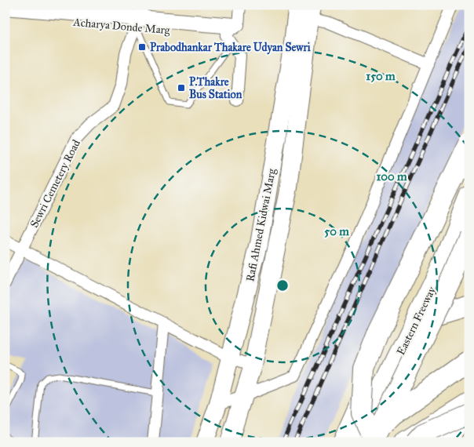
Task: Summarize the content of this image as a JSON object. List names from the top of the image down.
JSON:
{
  "streets": {
    "highway": ["Eastern Freeway"],
    "main road": ["Rafi Ahmed Kidwai Marg"],
    "street": ["Acharya Donde Marg", "Sewri Cemetery Road"]
  },
  "crossings": [
    ["Acharya Donde Marg", "Sewri Cemetery Road"]
  ],
  "places": {
    "transit": ["Prabodhankar Thakare Udyan Sewri", "P.Thakre Bus Station"]
  },
  "rings": ["150 m", "100 m", "50 m"]
}
